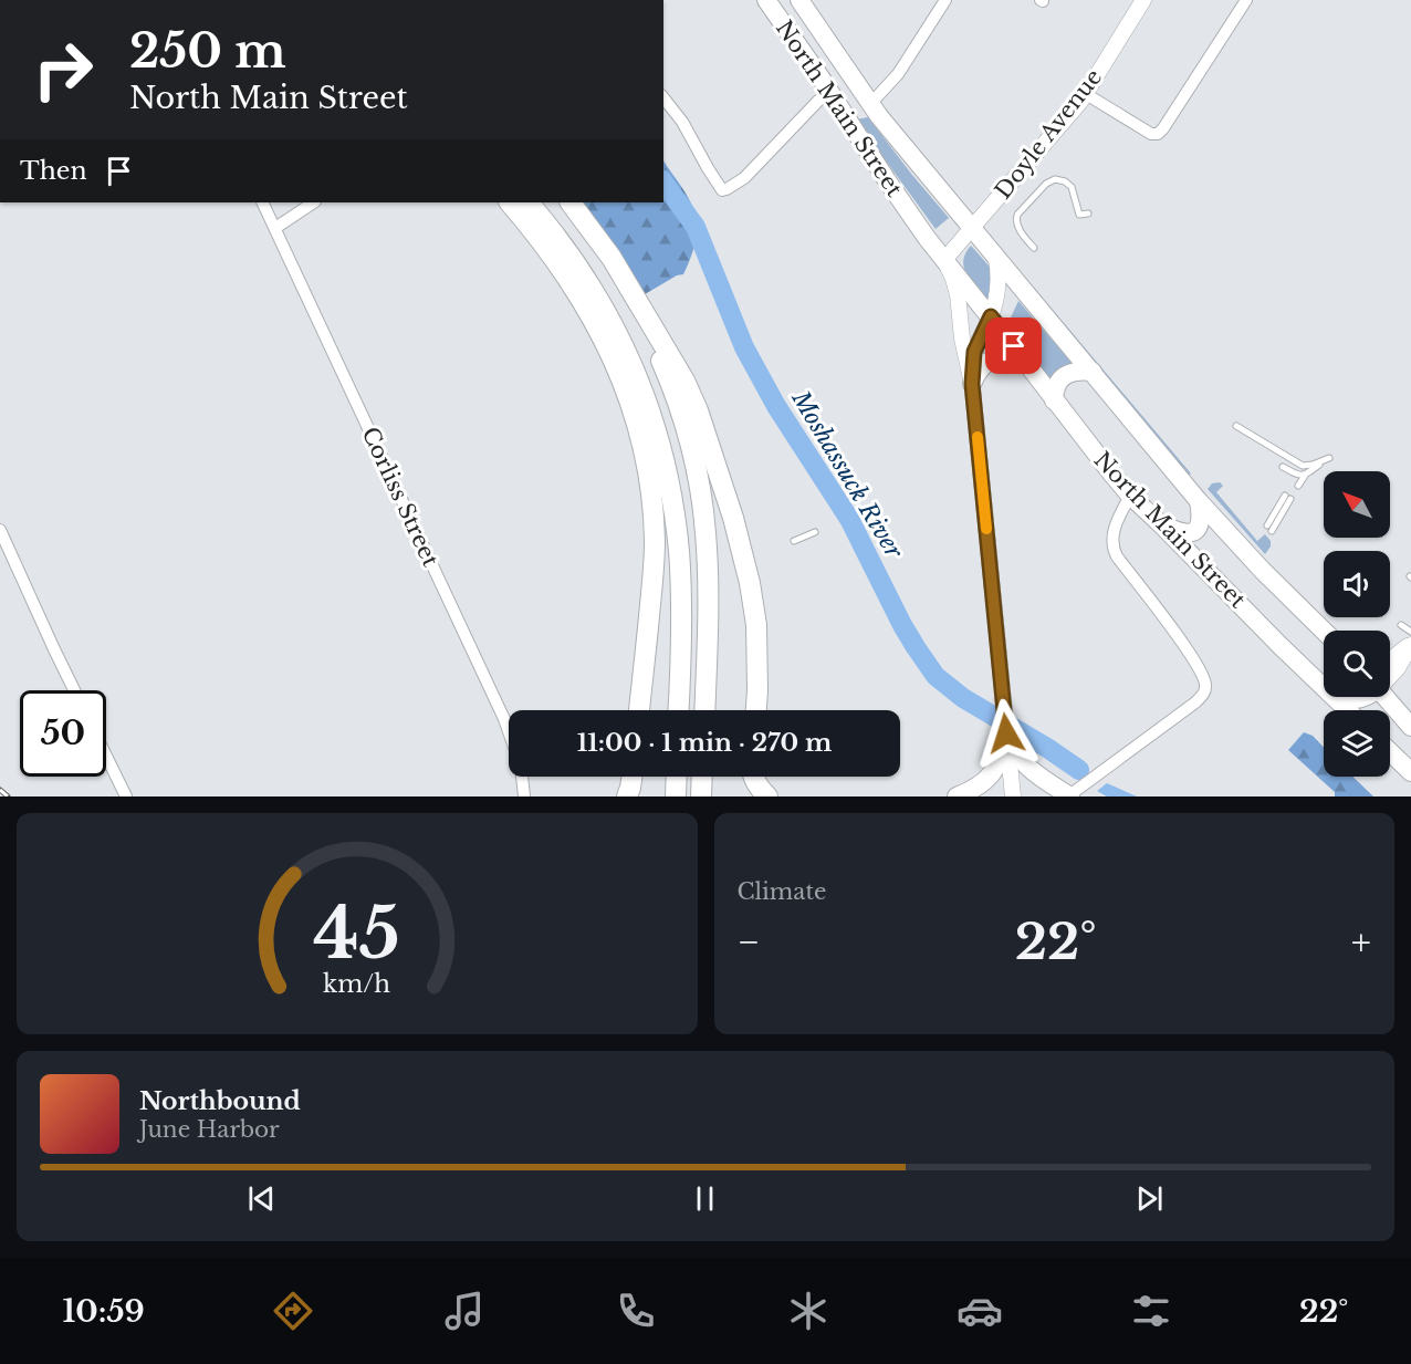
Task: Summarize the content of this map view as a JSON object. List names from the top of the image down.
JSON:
{
  "streets": {
    "main road": ["North Main Street", "Doyle Avenue"],
    "street": ["Corliss Street"]
  },
  "crossings": [
    ["North Main Street", "Doyle Avenue"]
  ],
  "water": ["Moshassuck River"],
  "north": "top left",
  "page": {
    "turn": ["250 m", "North Main Street"],
    "then": "Then",
    "limit": "50",
    "trip": "11:00 · 1 min · 270 m",
    "tile": "Climate",
    "heat": ["−", "22°", "+"],
    "song": ["Northbound", "June Harbor"],
    "tabs": ["10:59", "22°"],
    "gauge": ["45", "km/h"]
  }
}
